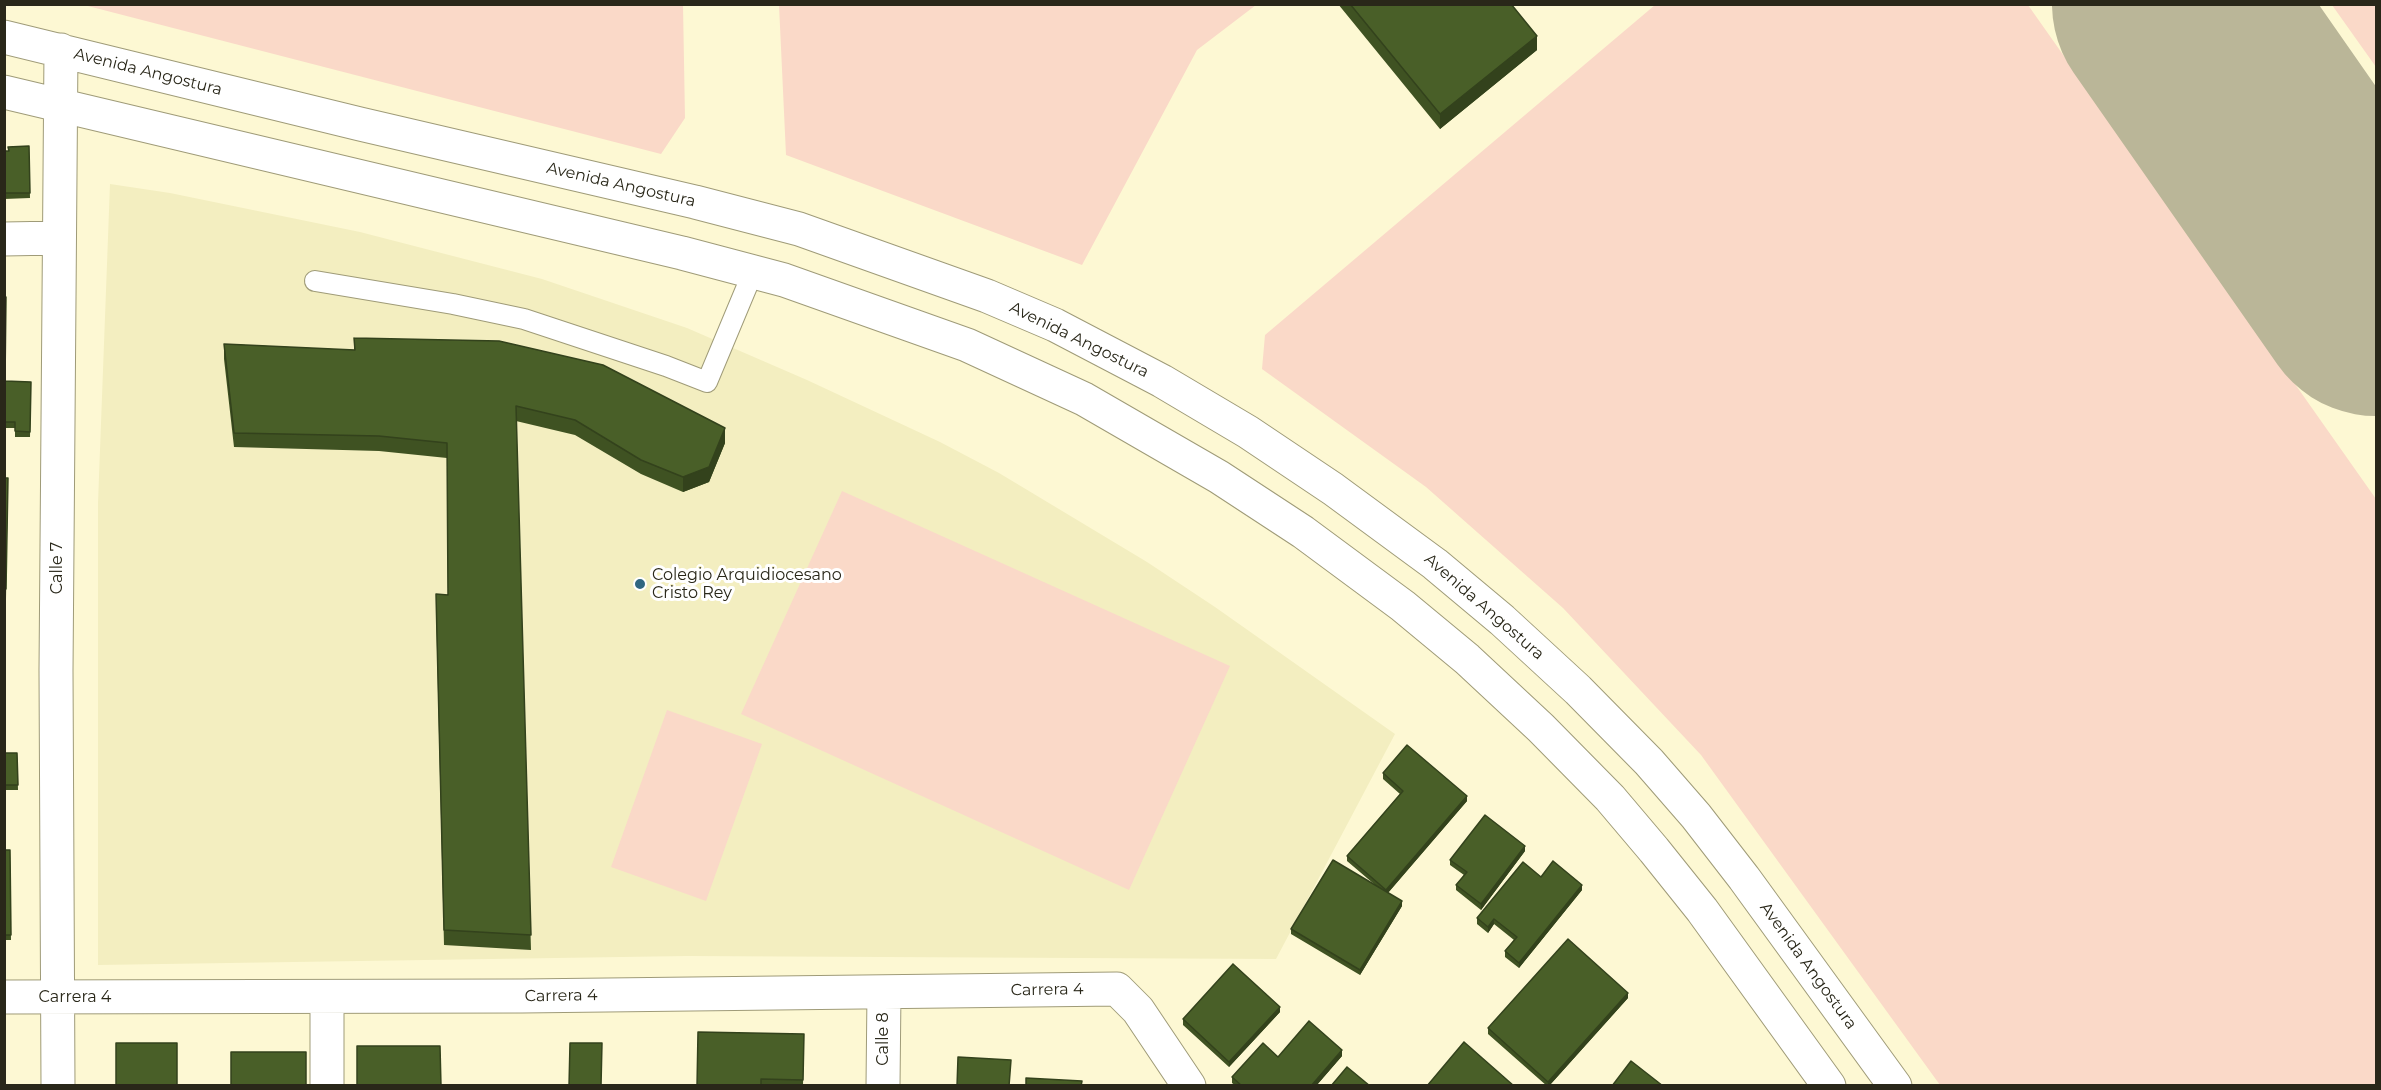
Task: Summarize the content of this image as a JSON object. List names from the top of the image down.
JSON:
{
  "streets": {
    "street": [
      "Avenida Angostura",
      "Calle 7",
      "Carrera 4",
      "Calle 8"
    ]
  },
  "crossings": [
    ["Avenida Angostura", "Calle 7"],
    ["Calle 7", "Carrera 4"],
    ["Carrera 4", "Calle 8"]
  ],
  "places": ["Colegio Arquidiocesano Cristo Rey"]
}
